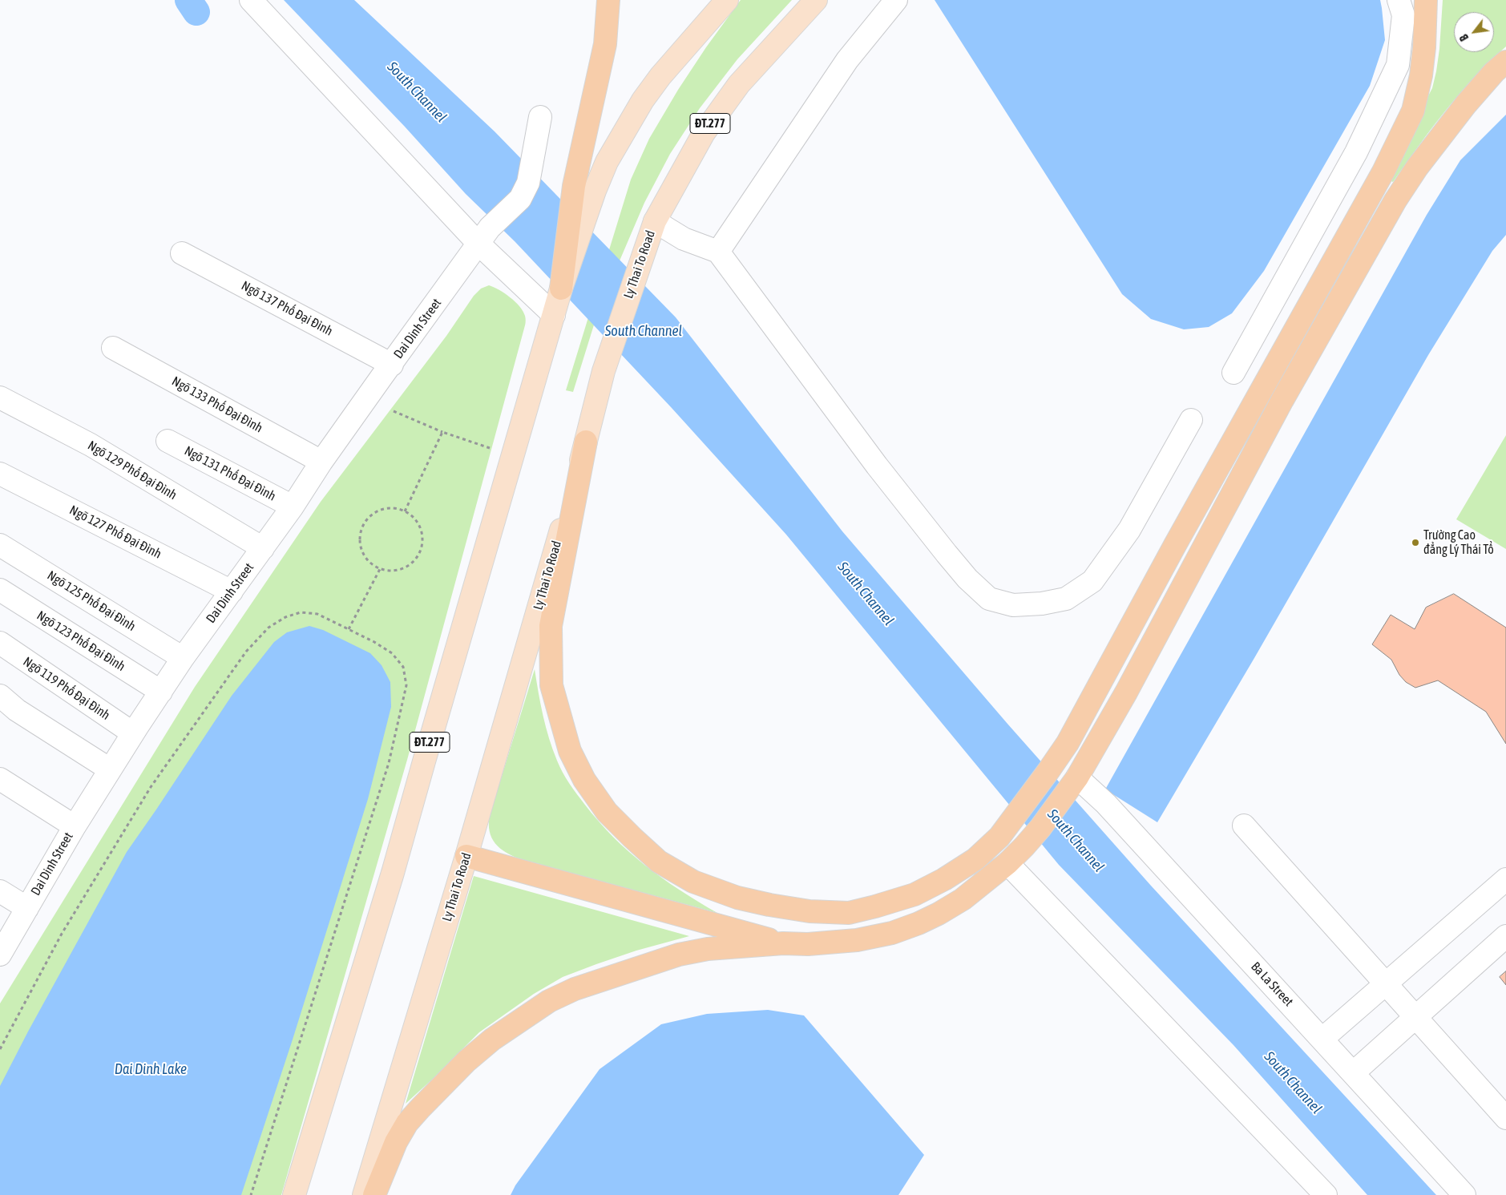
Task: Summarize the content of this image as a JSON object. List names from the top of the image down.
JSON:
{
  "streets": {
    "main road": ["ĐT.277", "Ly Thai To Road"],
    "street": [
      "Ngõ 137 Phố Đại Đình",
      "Dai Dinh Street",
      "Ngõ 133 Phố Đại Đình",
      "Ngõ 129 Phố Đại Đình",
      "Ngõ 131 Phố Đại Đình",
      "Ngõ 127 Phố Đại Đình",
      "Ngõ 125 Phố Đại Đình",
      "Ngõ 123 Phố Đại Đình",
      "Ngõ 119 Phố Đại Đình",
      "Ba La Street"
    ]
  },
  "crossings": [
    ["Ngõ 137 Phố Đại Đình", "Dai Dinh Street"],
    ["Dai Dinh Street", "Ngõ 133 Phố Đại Đình"],
    ["Dai Dinh Street", "Ngõ 129 Phố Đại Đình"],
    ["Dai Dinh Street", "Ngõ 131 Phố Đại Đình"],
    ["Dai Dinh Street", "Ngõ 127 Phố Đại Đình"],
    ["Dai Dinh Street", "Ngõ 125 Phố Đại Đình"],
    ["Dai Dinh Street", "Ngõ 123 Phố Đại Đình"],
    ["Dai Dinh Street", "Ngõ 119 Phố Đại Đình"]
  ],
  "water": ["South Channel", "Dai Dinh Lake"],
  "places": ["Trường Cao đẳng Lý Thái Tổ"],
  "north": "bottom left"
}
